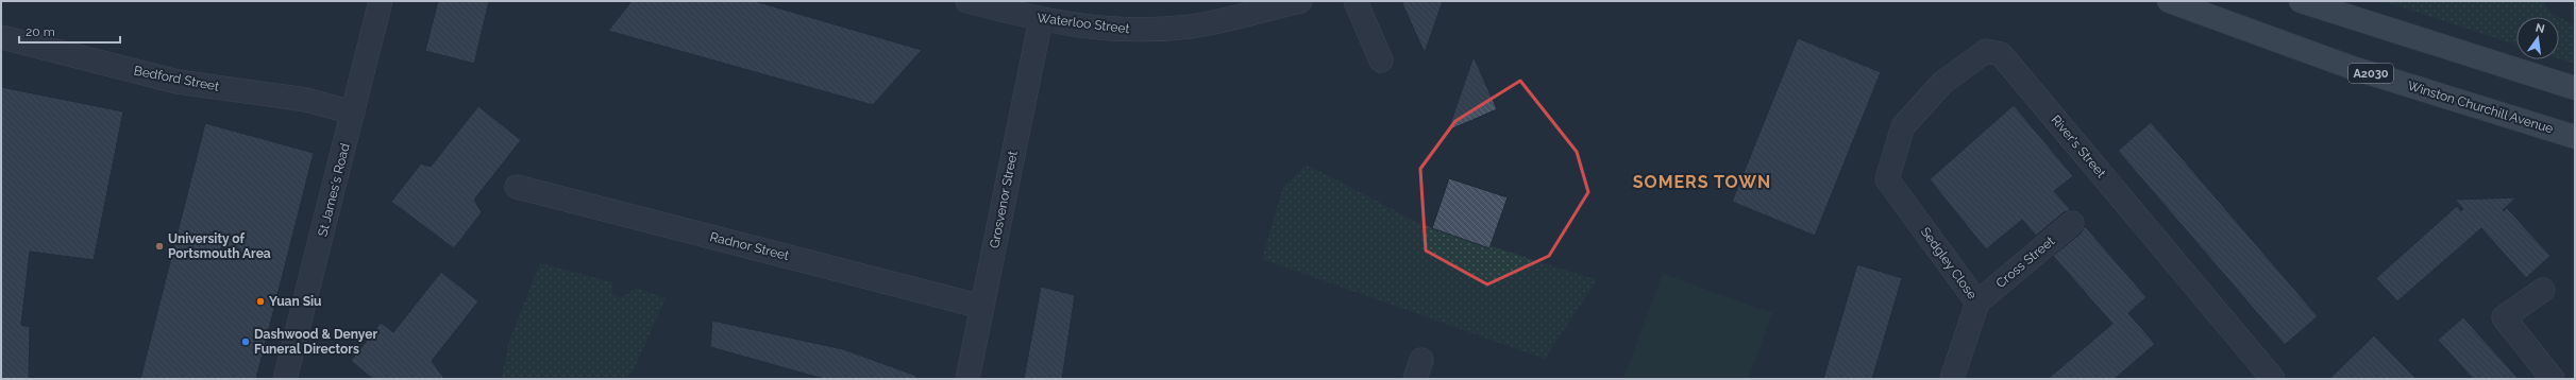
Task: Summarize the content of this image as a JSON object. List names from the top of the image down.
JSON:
{
  "streets": {
    "main road": ["A2030", "Winston Churchill Avenue"],
    "street": [
      "Waterloo Street",
      "Bedford Street",
      "River's Street",
      "St James's Road",
      "Grosvenor Street",
      "Radnor Street",
      "Cross Street",
      "Sedgley Close"
    ]
  },
  "crossings": [
    ["Waterloo Street", "Grosvenor Street"],
    ["Bedford Street", "St James's Road"],
    ["River's Street", "Sedgley Close"],
    ["Grosvenor Street", "Radnor Street"],
    ["Cross Street", "Sedgley Close"]
  ],
  "districts": ["SOMERS TOWN"],
  "places": ["University of Portsmouth Area", "Yuan Siu", "Dashwood & Denyer Funeral Directors"],
  "scale_bar": "20 m",
  "north": "top"
}
